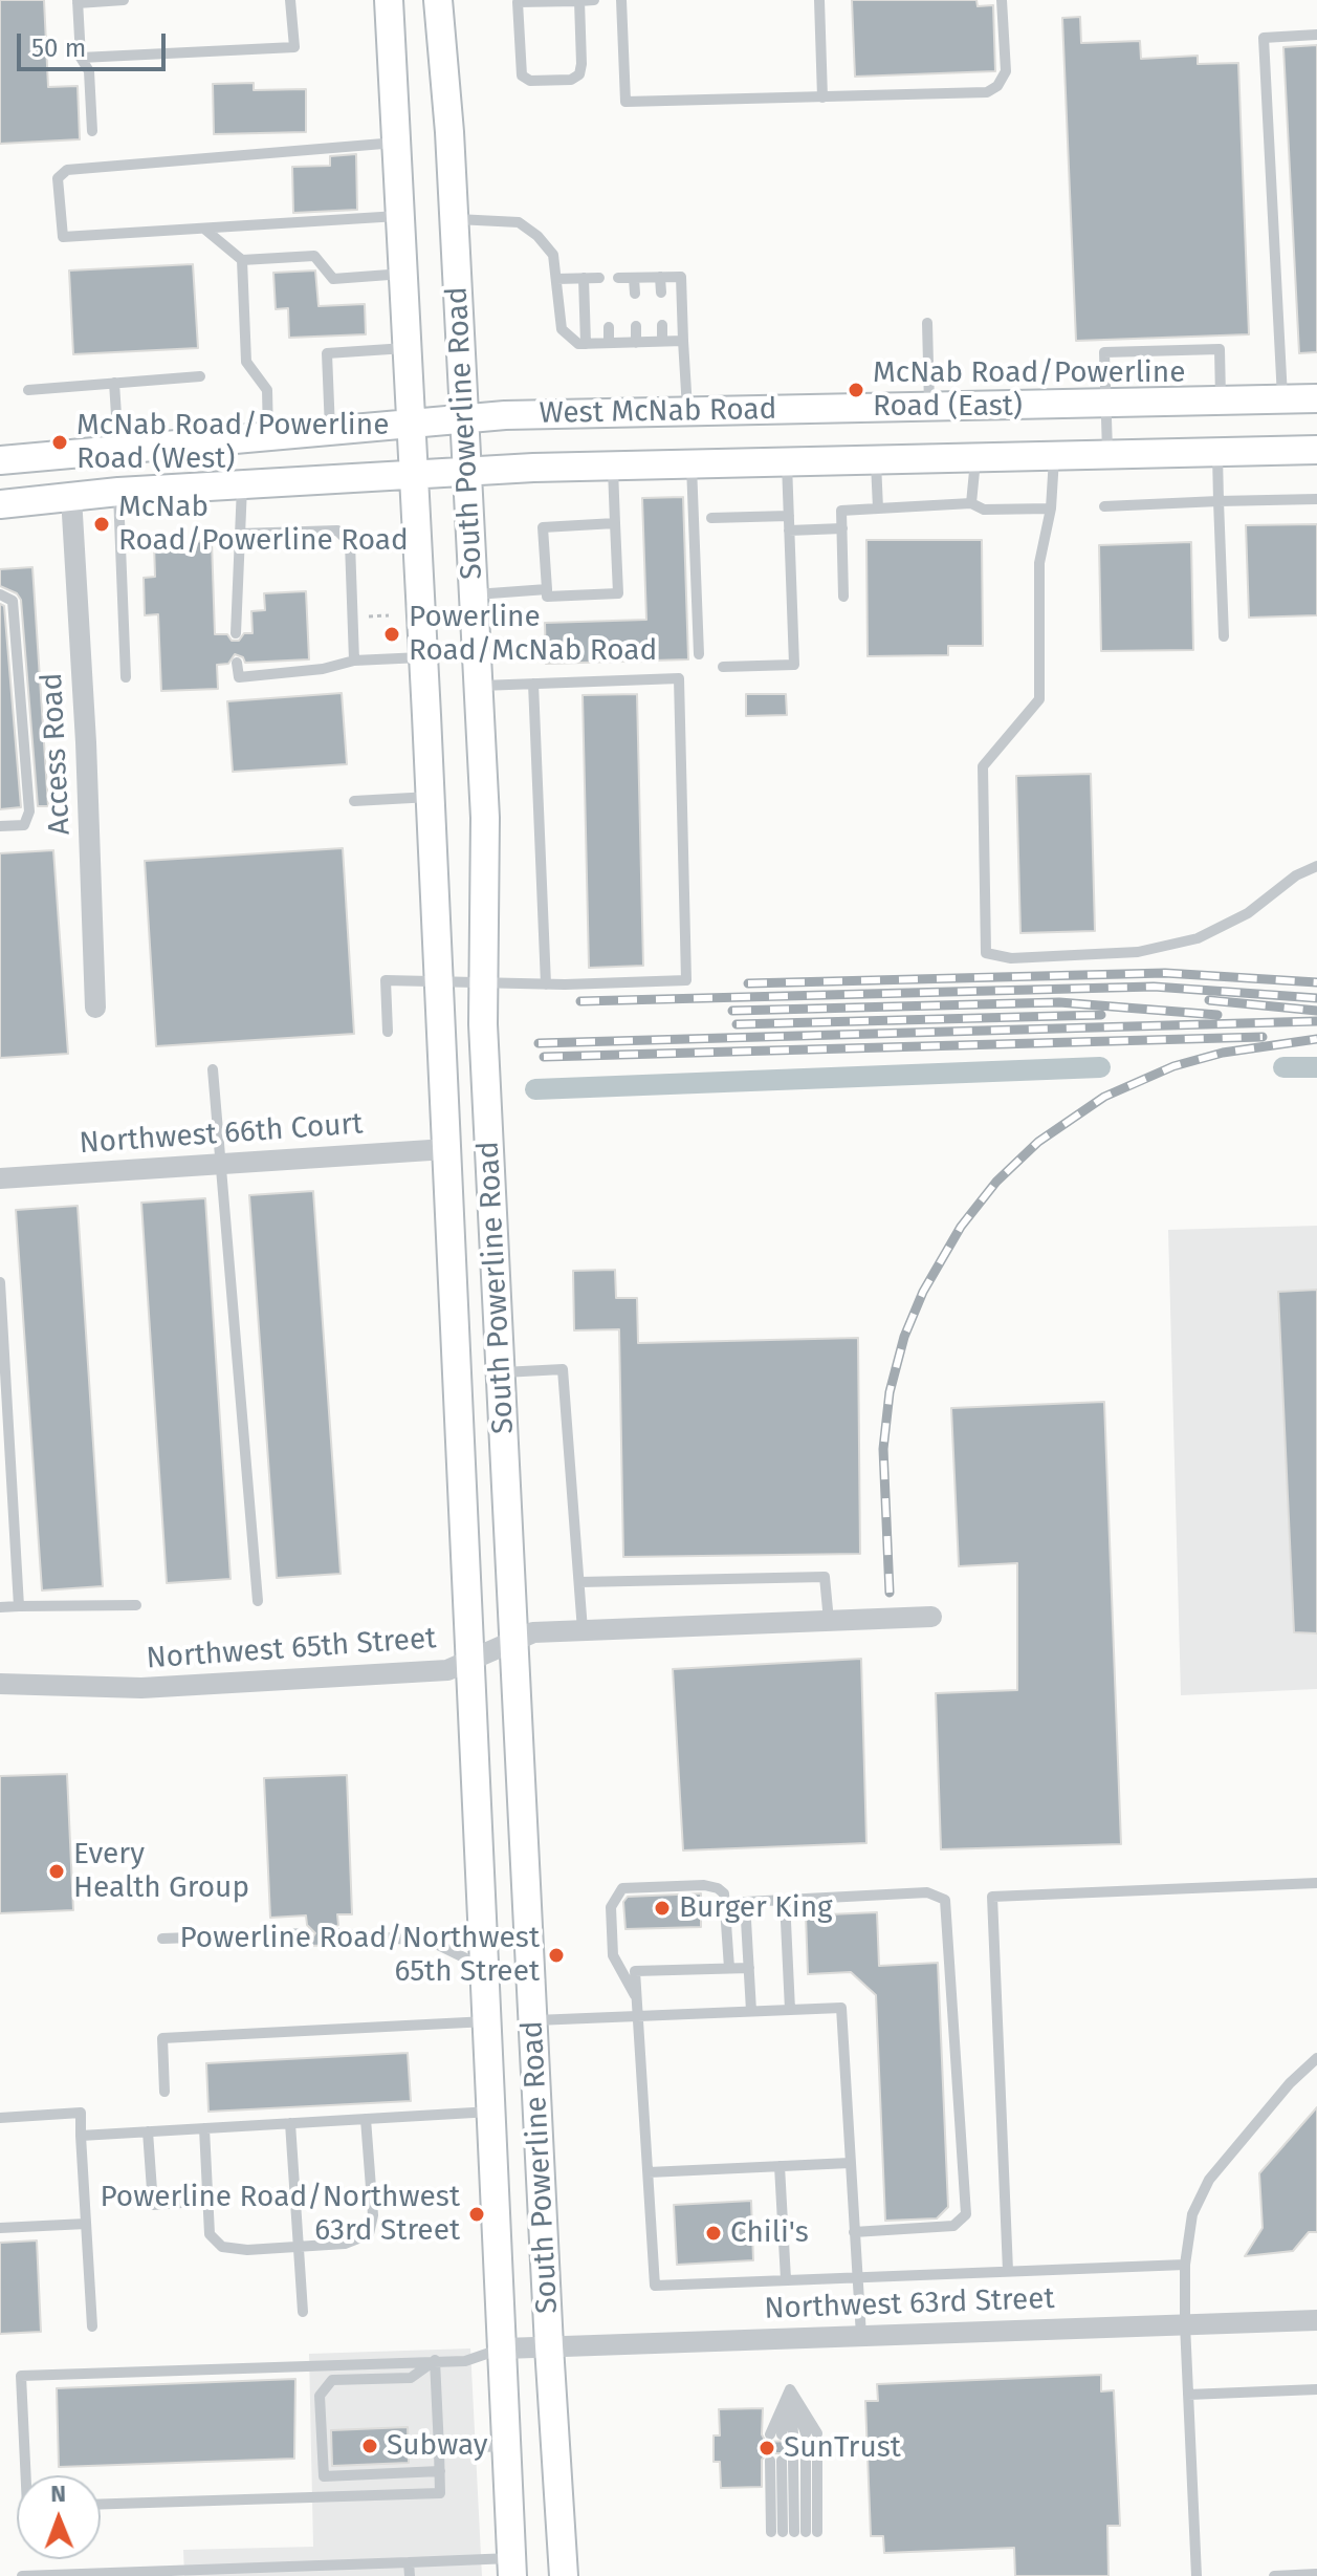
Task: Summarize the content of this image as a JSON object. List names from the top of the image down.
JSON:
{
  "streets": {
    "main road": ["West McNab Road", "South Powerline Road"],
    "street": [
      "Access Road",
      "Northwest 66th Court",
      "Northwest 65th Street",
      "Northwest 63rd Street"
    ]
  },
  "crossings": [
    ["West McNab Road", "South Powerline Road"],
    ["West McNab Road", "Access Road"],
    ["South Powerline Road", "Northwest 66th Court"],
    ["South Powerline Road", "Northwest 65th Street"],
    ["South Powerline Road", "Northwest 63rd Street"]
  ],
  "places": [
    "McNab Road/Powerline Road (East)",
    "McNab Road/Powerline Road (West)",
    "McNab Road/Powerline Road",
    "Powerline Road/McNab Road",
    "Every Health Group",
    "Burger King",
    "Powerline Road/Northwest 65th Street",
    "Powerline Road/Northwest 63rd Street",
    "Chili's",
    "Subway",
    "SunTrust"
  ],
  "scale_bar": "50 m",
  "north": "top"
}
